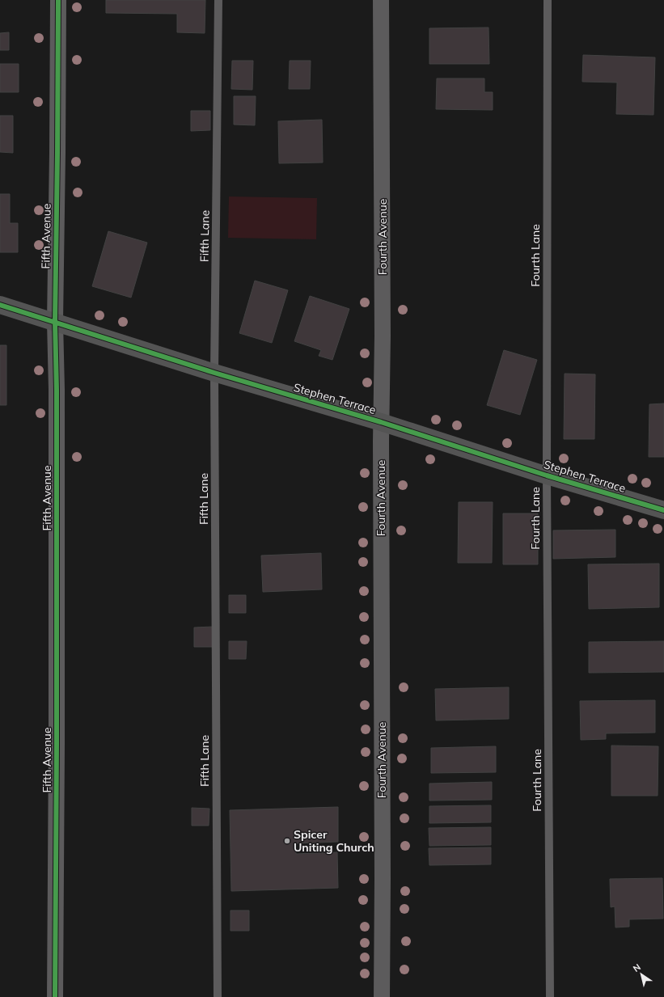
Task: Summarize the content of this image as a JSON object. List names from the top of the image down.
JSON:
{
  "streets": {
    "main road": ["Stephen Terrace"],
    "street": ["Fifth Avenue", "Fourth Avenue"],
    "lane": ["Fifth Lane", "Fourth Lane"]
  },
  "crossings": [
    ["Fifth Avenue", "Stephen Terrace"],
    ["Fifth Lane", "Stephen Terrace"],
    ["Fourth Avenue", "Stephen Terrace"],
    ["Fourth Lane", "Stephen Terrace"]
  ],
  "places": ["Spicer Uniting Church"],
  "north": "top left"
}
